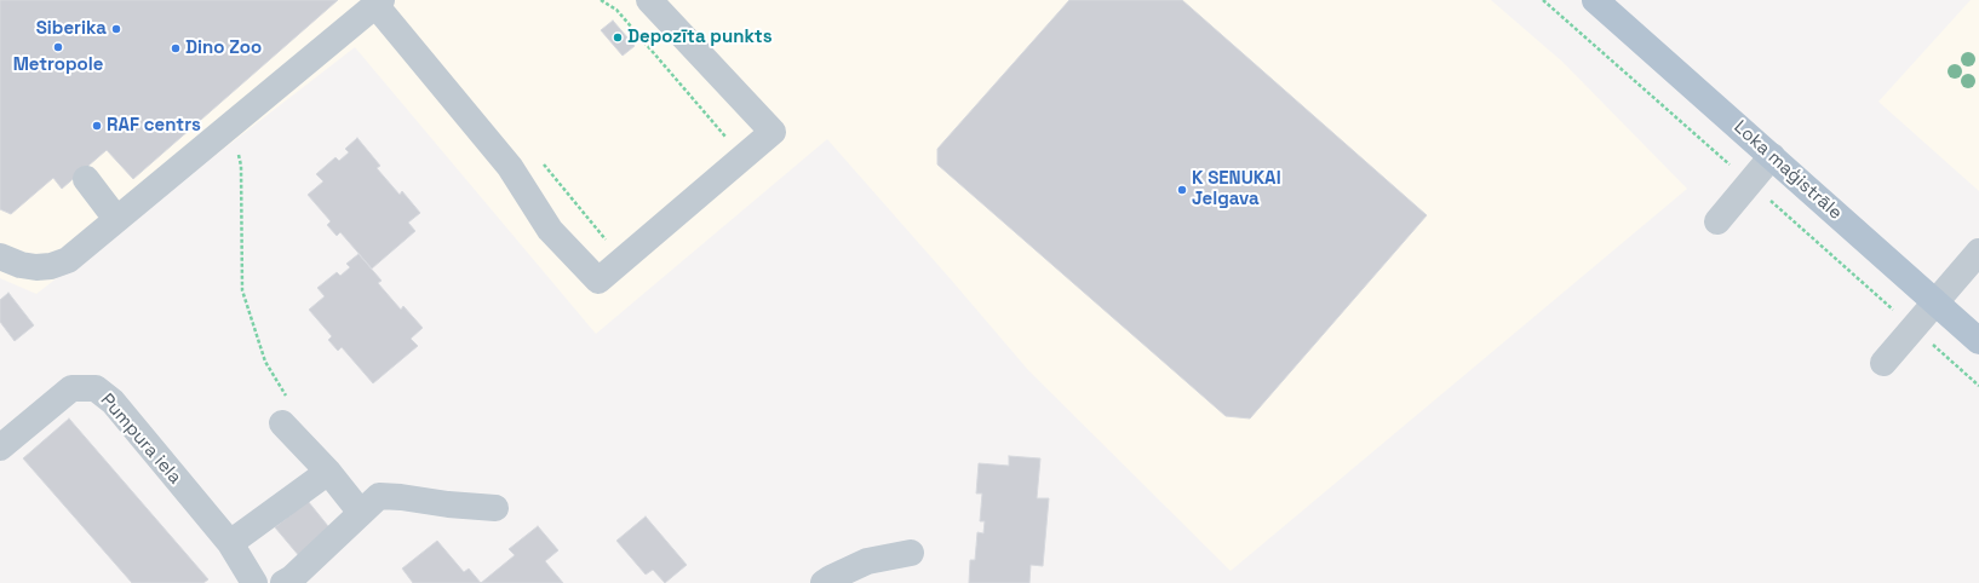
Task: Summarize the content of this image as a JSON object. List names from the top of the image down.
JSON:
{
  "streets": {
    "main road": ["Loka maģistrāle"],
    "street": ["Pumpura iela"]
  },
  "places": [
    "Siberika",
    "Depozīta punkts",
    "Metropole",
    "Dino Zoo",
    "RAF centrs",
    "K SENUKAI Jelgava"
  ]
}
